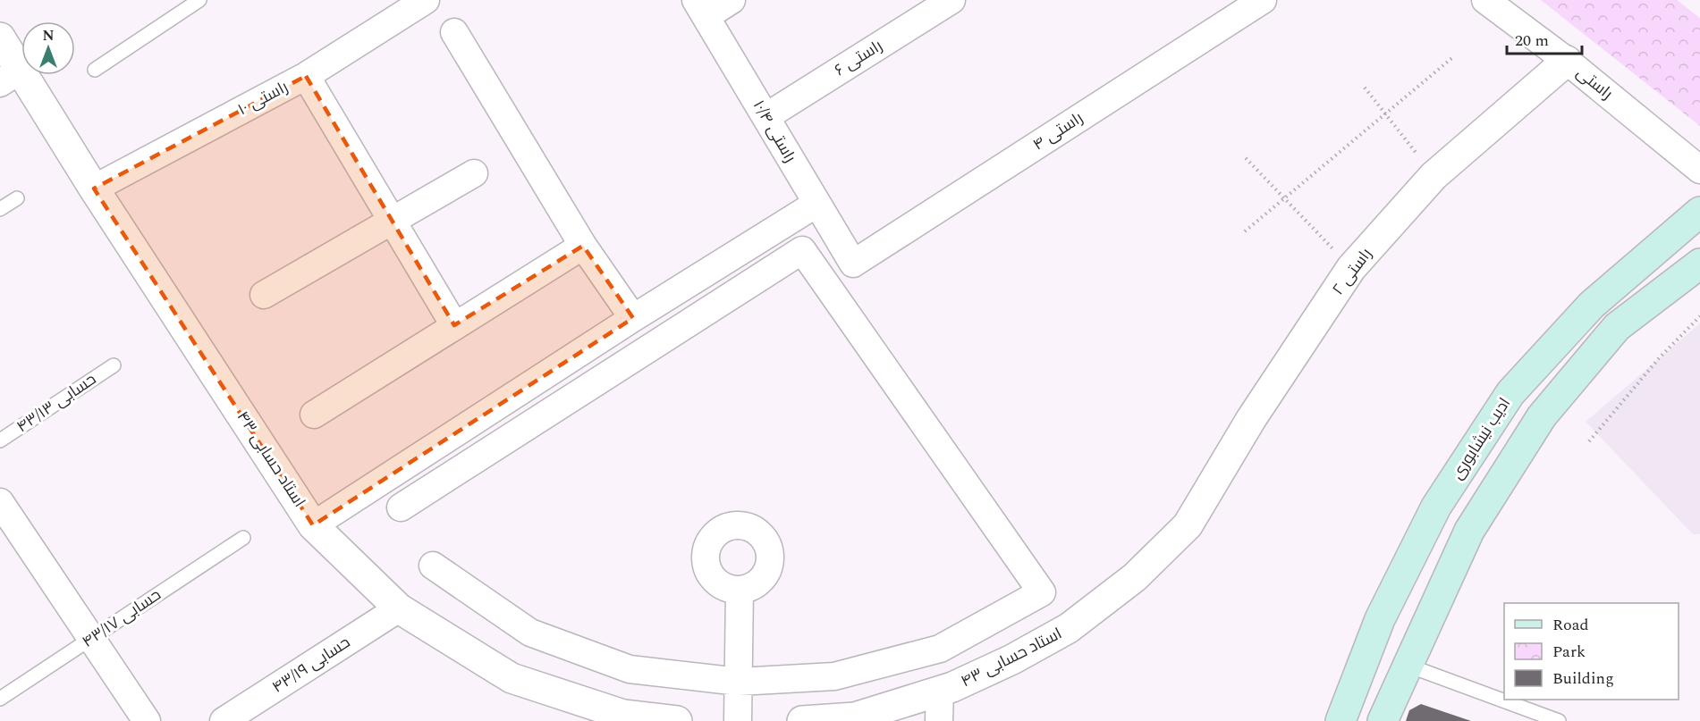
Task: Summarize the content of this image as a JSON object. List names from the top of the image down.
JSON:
{
  "streets": {
    "main road": ["ادیب نیشابوری"],
    "street": [
      "راستی ۶",
      "راستی",
      "راستی ۱۰",
      "راستی ۱۰/۴",
      "راستی ۴",
      "راستی ۲",
      "استاد حسابی ۴۳",
      "حسابی ۴۳/۱۹"
    ],
    "lane": ["حسابی ۴۳/۱۳", "حسابی ۴۳/۱۷"]
  },
  "crossings": [
    ["راستی ۶", "راستی ۱۰/۴"],
    ["راستی", "راستی ۲"],
    ["راستی ۱۰", "استاد حسابی ۴۳"],
    ["راستی ۱۰/۴", "راستی ۴"],
    ["راستی ۲", "استاد حسابی ۴۳"],
    ["استاد حسابی ۴۳", "حسابی ۴۳/۱۹"]
  ],
  "legend": ["Road", "Park", "Building"],
  "scale_bar": "20 m",
  "north": "top"
}
